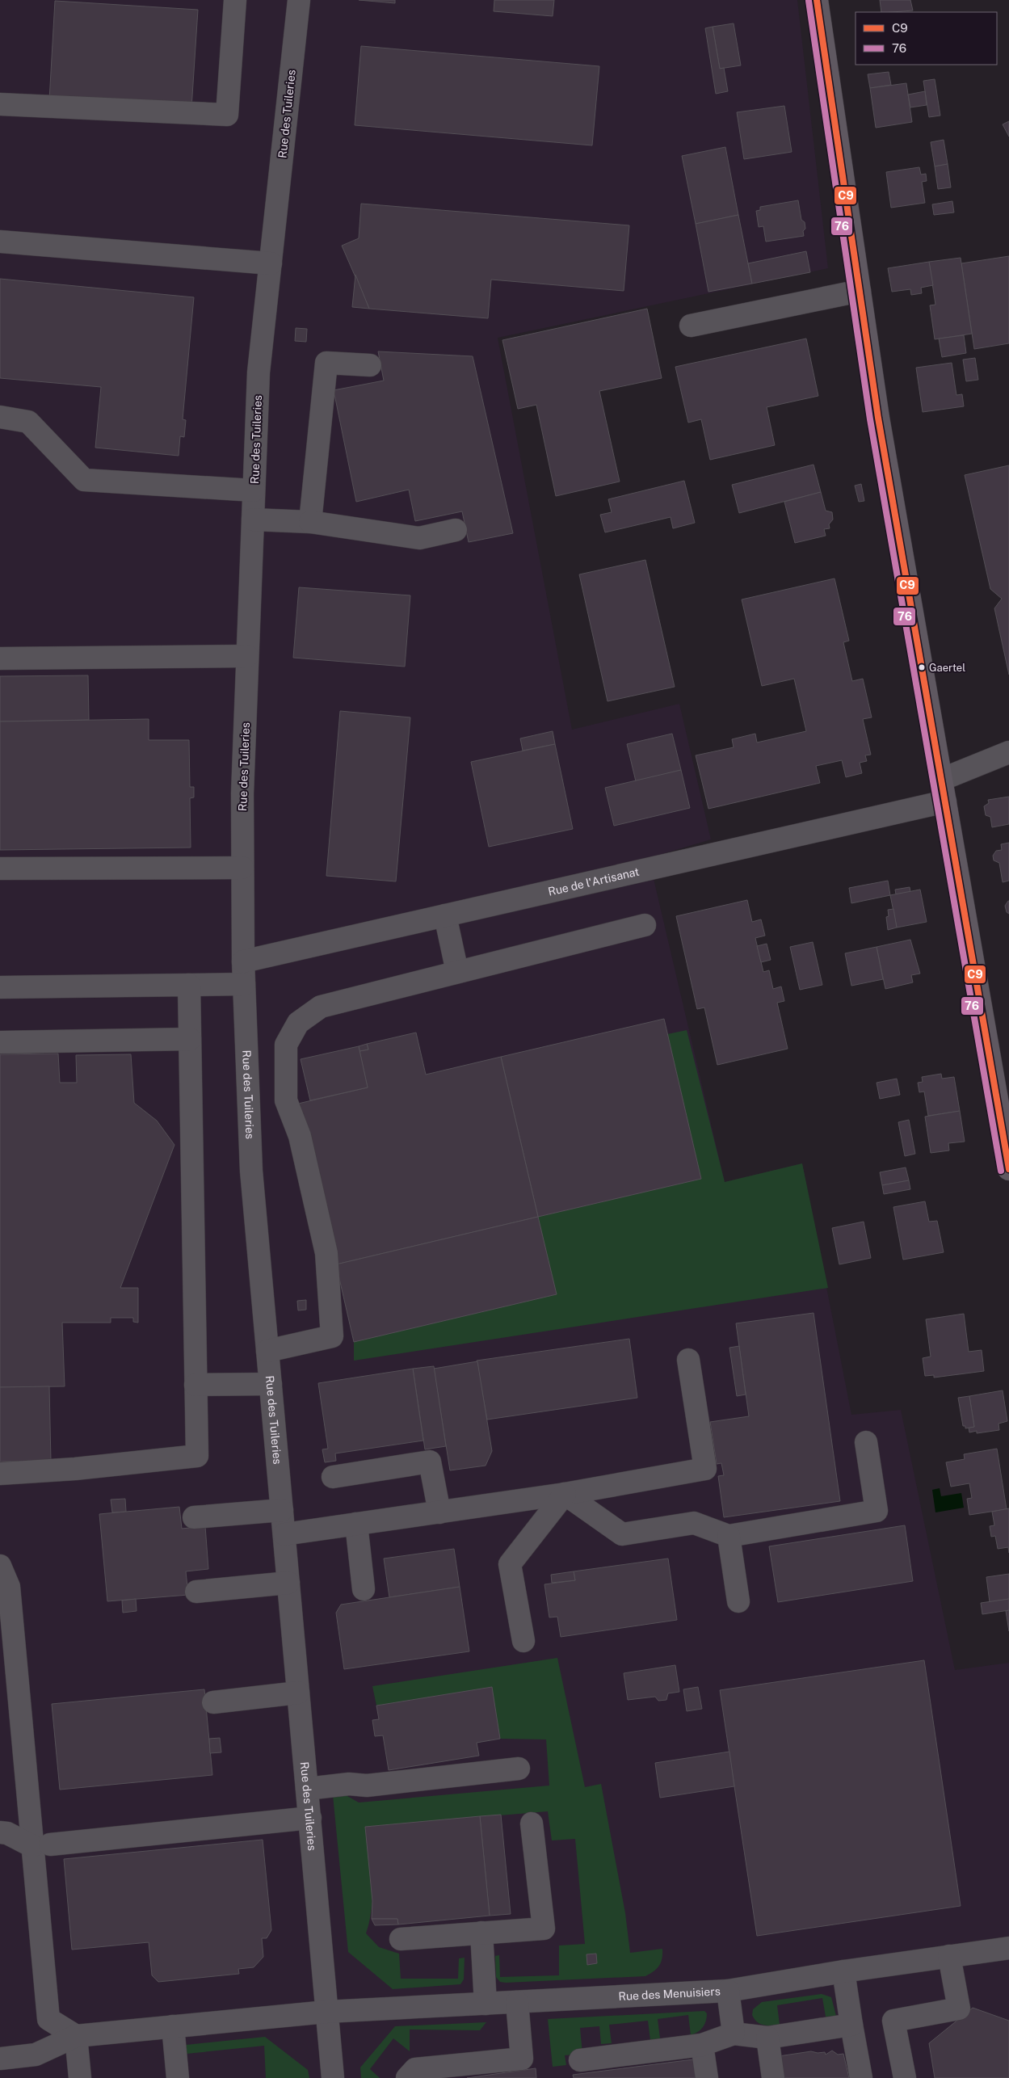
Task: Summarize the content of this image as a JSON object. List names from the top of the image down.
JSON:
{
  "streets": {
    "street": ["Rue des Tuileries", "Rue de l'Artisanat", "Rue des Menuisiers"]
  },
  "crossings": [
    ["Rue des Tuileries", "Rue de l'Artisanat"],
    ["Rue des Tuileries", "Rue des Menuisiers"]
  ],
  "places": ["Gaertel"],
  "lines": ["transit line C9", "transit line 76"],
  "legend": ["C9", "76"]
}
